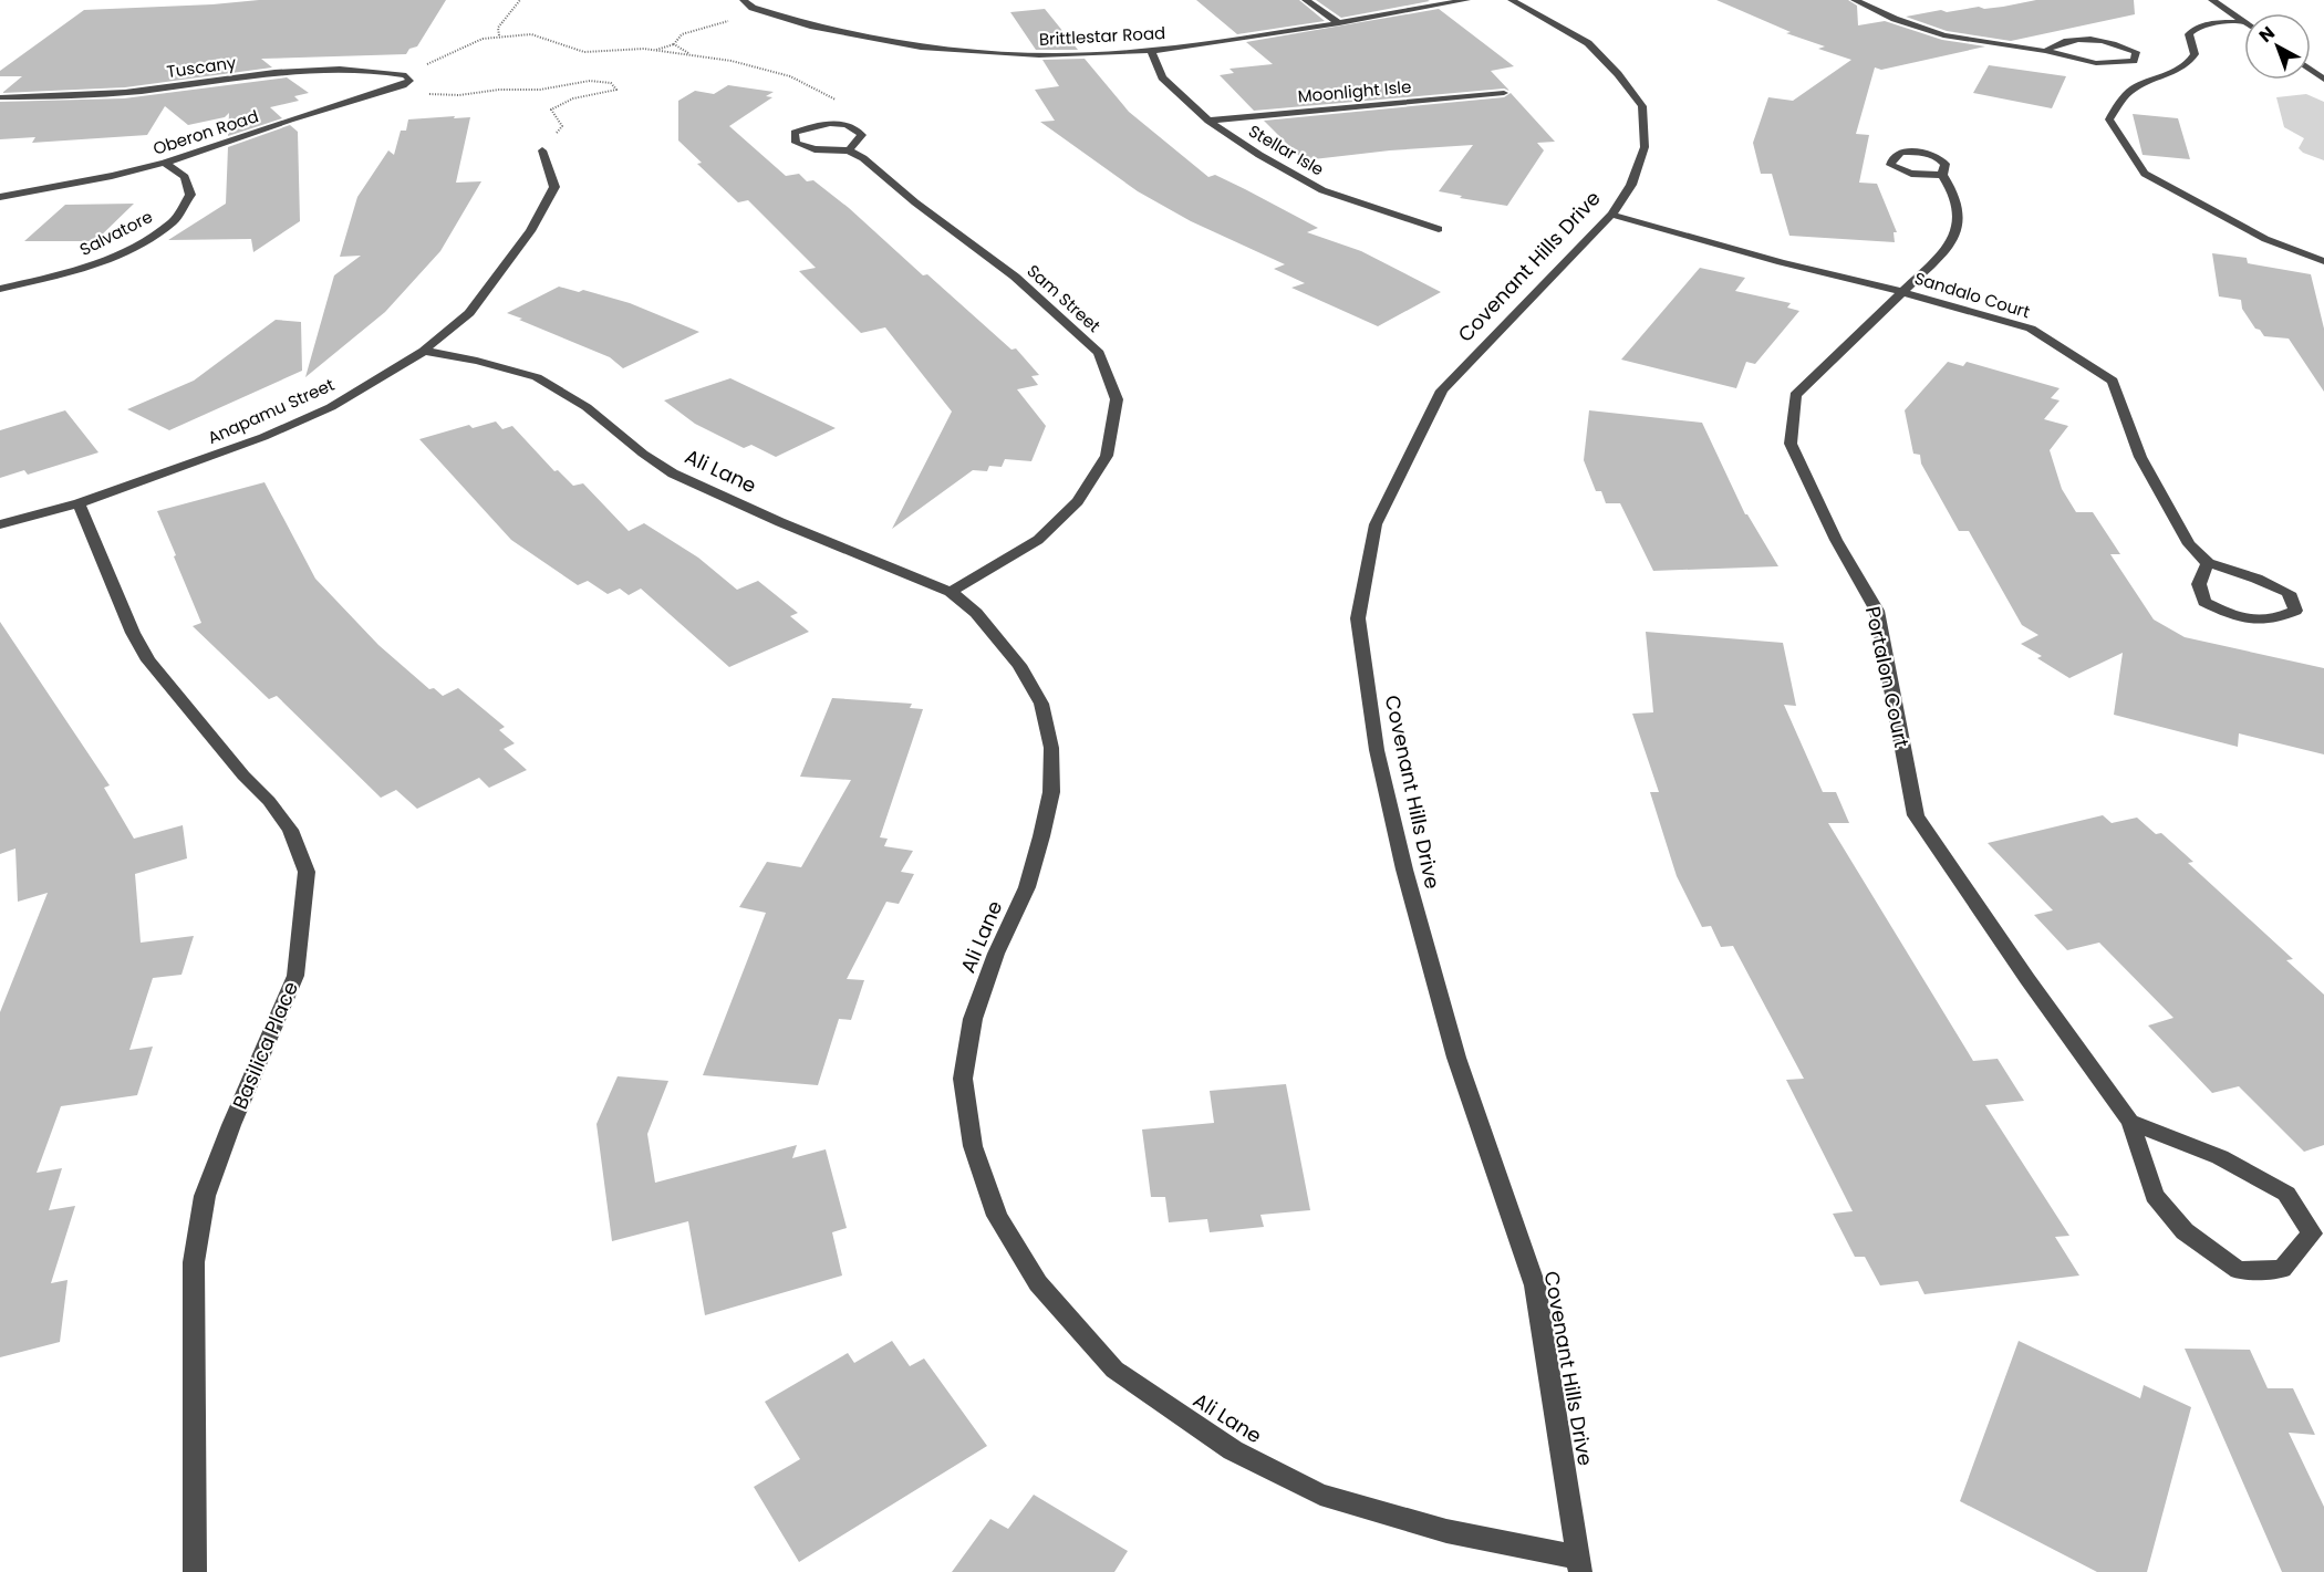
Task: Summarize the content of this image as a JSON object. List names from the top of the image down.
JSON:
{
  "streets": {
    "street": [
      "Brittlestar Road",
      "Tuscany",
      "Moonlight Isle",
      "Oberon Road",
      "Stellar Isle",
      "Salvatore",
      "Covenant Hills Drive",
      "Sandalo Court",
      "Sam Street",
      "Anapamu Street",
      "Ali Lane",
      "Portalon Court",
      "Basilica Place"
    ]
  },
  "crossings": [
    ["Brittlestar Road", "Stellar Isle"],
    ["Tuscany", "Oberon Road"],
    ["Moonlight Isle", "Stellar Isle"],
    ["Oberon Road", "Salvatore"],
    ["Covenant Hills Drive", "Sandalo Court"],
    ["Covenant Hills Drive", "Ali Lane"],
    ["Sandalo Court", "Portalon Court"],
    ["Sam Street", "Ali Lane"],
    ["Anapamu Street", "Ali Lane"],
    ["Anapamu Street", "Basilica Place"]
  ],
  "north": "top left"
}
